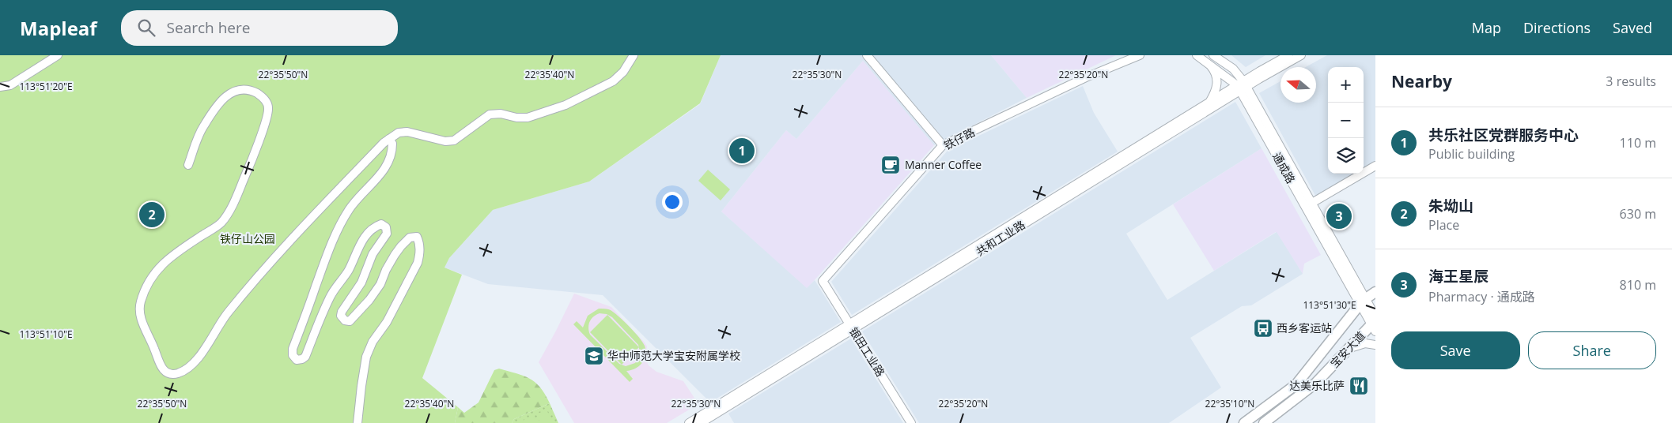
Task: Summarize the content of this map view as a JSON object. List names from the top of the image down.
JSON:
{
  "streets": {
    "main road": ["宝安大道"],
    "street": [
      "铁仔路",
      "通成路",
      "共和工业路",
      "银田工业路"
    ]
  },
  "crossings": [
    ["铁仔路", "银田工业路"],
    ["通成路", "共和工业路"],
    ["共和工业路", "银田工业路"]
  ],
  "parks": ["铁仔山公园"],
  "places": {
    "cafe": ["Manner Coffee"],
    "bus stop": ["西乡客运站"],
    "school or university": ["华中师范大学宝安附属学校"],
    "restaurant": ["达美乐比萨"]
  },
  "north": "left",
  "page": {
    "header": "Mapleaf",
    "search": "Search here",
    "nav": ["Map", "Directions", "Saved"],
    "heading": ["Nearby", "3 results"],
    "map_buttons": ["+", "−"],
    "list": [
      {
        "mark": "1",
        "name": "共乐社区党群服务中心",
        "note": "Public building",
        "value": "110 m"
      },
      {
        "mark": "2",
        "name": "朱坳山",
        "note": "Place",
        "value": "630 m"
      },
      {
        "mark": "3",
        "name": "海王星辰",
        "note": "Pharmacy · 通成路",
        "value": "810 m"
      }
    ],
    "pins": ["1", "2", "3"],
    "buttons": ["Save", "Share"]
  },
  "coordinates": [
    "22°35'50\"N",
    "22°35'40\"N",
    "22°35'30\"N",
    "22°35'20\"N",
    "113°51'20\"E",
    "113°51'30\"E",
    "113°51'10\"E",
    "22°35'10\"N"
  ]
}
